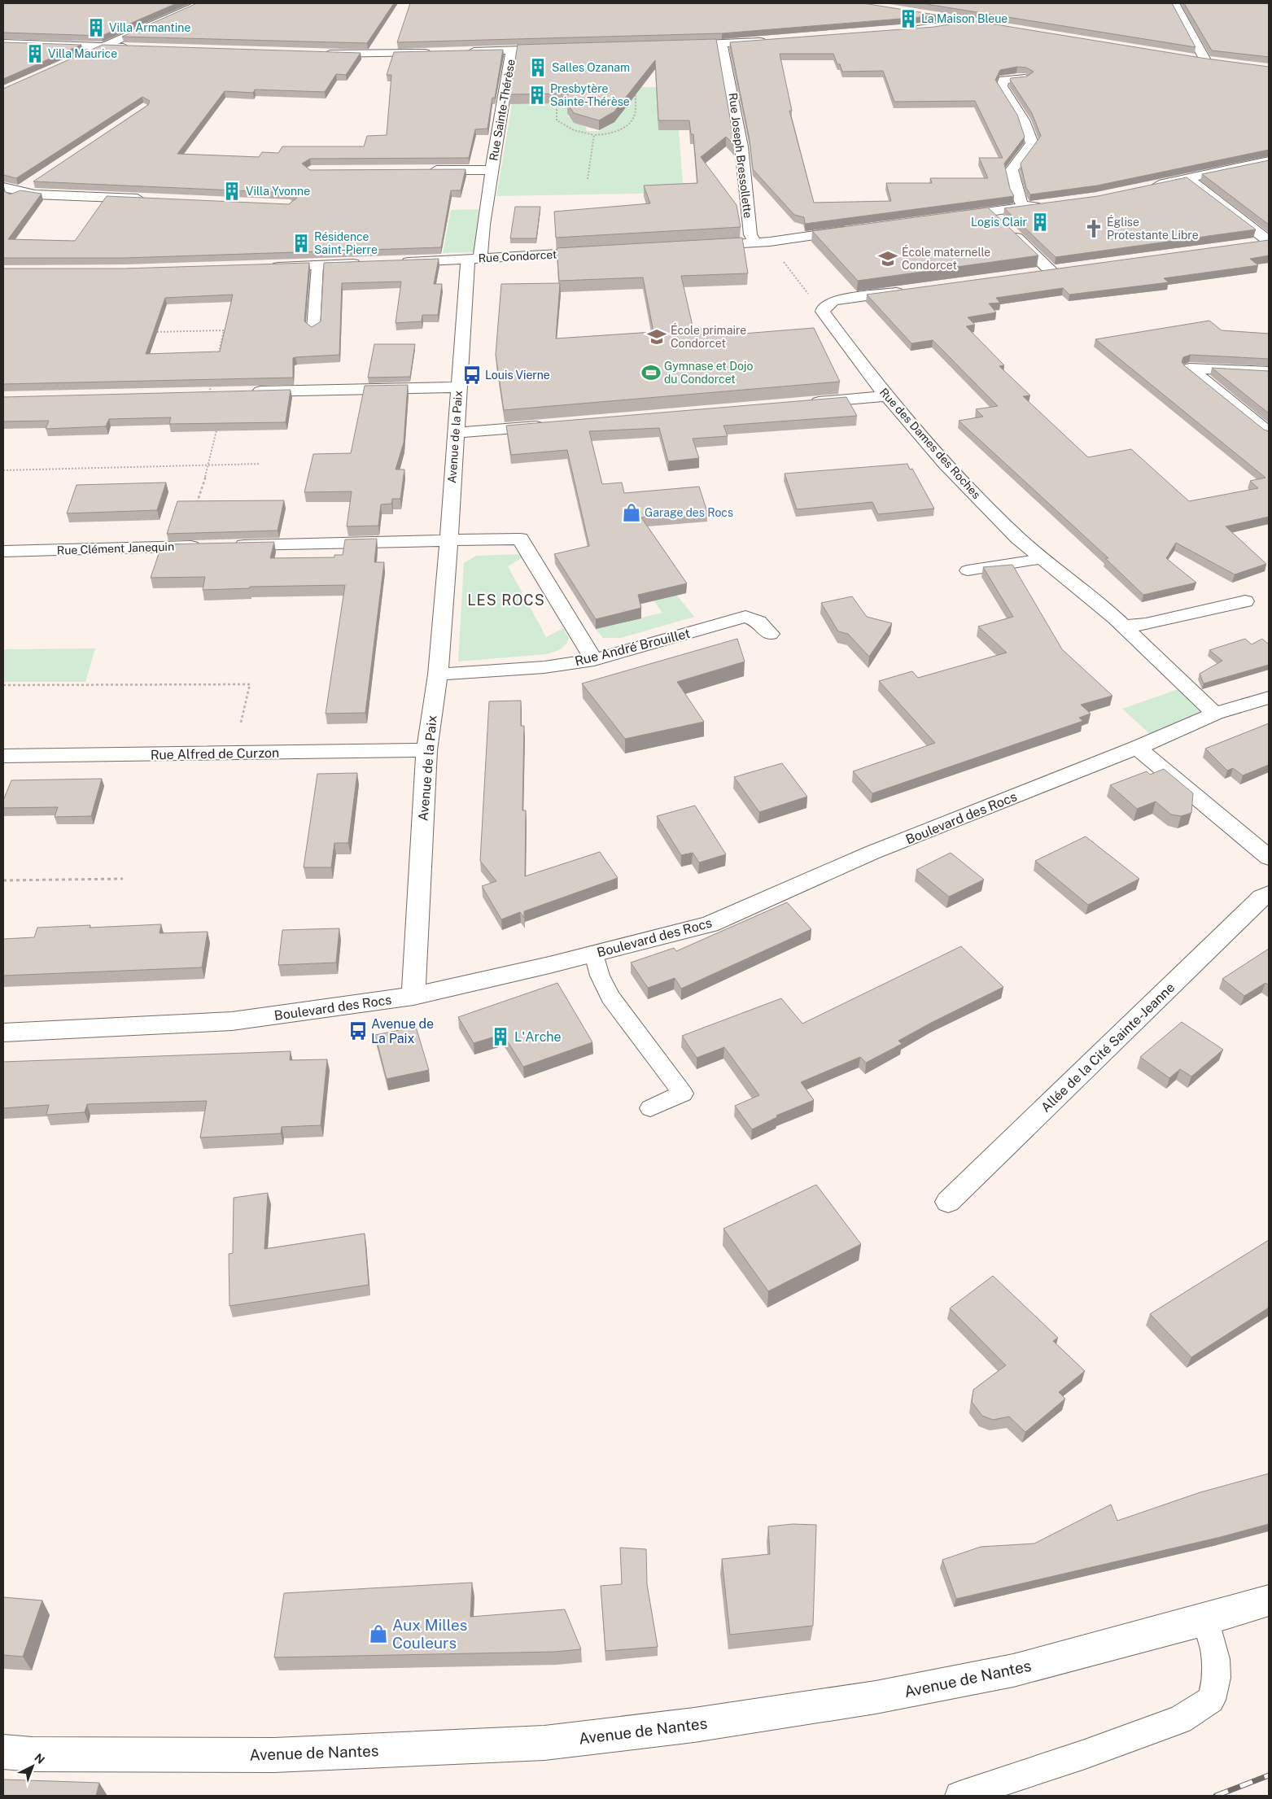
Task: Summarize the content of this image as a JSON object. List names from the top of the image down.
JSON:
{
  "streets": {
    "street": [
      "Rue Sainte-Thérèse",
      "Rue Joseph Bressollette",
      "Rue Condorcet",
      "Avenue de la Paix",
      "Rue des Dames des Roches",
      "Rue Clément Janequin",
      "Rue André Brouillet",
      "Rue Alfred de Curzon",
      "Boulevard des Rocs",
      "Allée de la Cité Sainte-Jeanne",
      "Avenue de Nantes"
    ]
  },
  "crossings": [
    ["Rue Sainte-Thérèse", "Rue Condorcet"],
    ["Rue Sainte-Thérèse", "Avenue de la Paix"],
    ["Rue Condorcet", "Avenue de la Paix"],
    ["Avenue de la Paix", "Rue Clément Janequin"],
    ["Avenue de la Paix", "Rue André Brouillet"],
    ["Avenue de la Paix", "Rue Alfred de Curzon"],
    ["Avenue de la Paix", "Boulevard des Rocs"],
    ["Rue des Dames des Roches", "Boulevard des Rocs"]
  ],
  "districts": ["LES ROCS"],
  "places": {
    "building": [
      "La Maison Bleue",
      "Villa Armantine",
      "Villa Maurice",
      "Salles Ozanam",
      "Presbytère Sainte-Thérèse",
      "Villa Yvonne",
      "Logis Clair",
      "Résidence Saint-Pierre",
      "L'Arche"
    ],
    "church": ["Église Protestante Libre"],
    "school or university": ["École maternelle Condorcet", "École primaire Condorcet"],
    "sports": ["Gymnase et Dojo du Condorcet"],
    "bus stop": ["Louis Vierne", "Avenue de La Paix"],
    "shop": ["Garage des Rocs", "Aux Milles Couleurs"]
  },
  "north": "top right"
}
